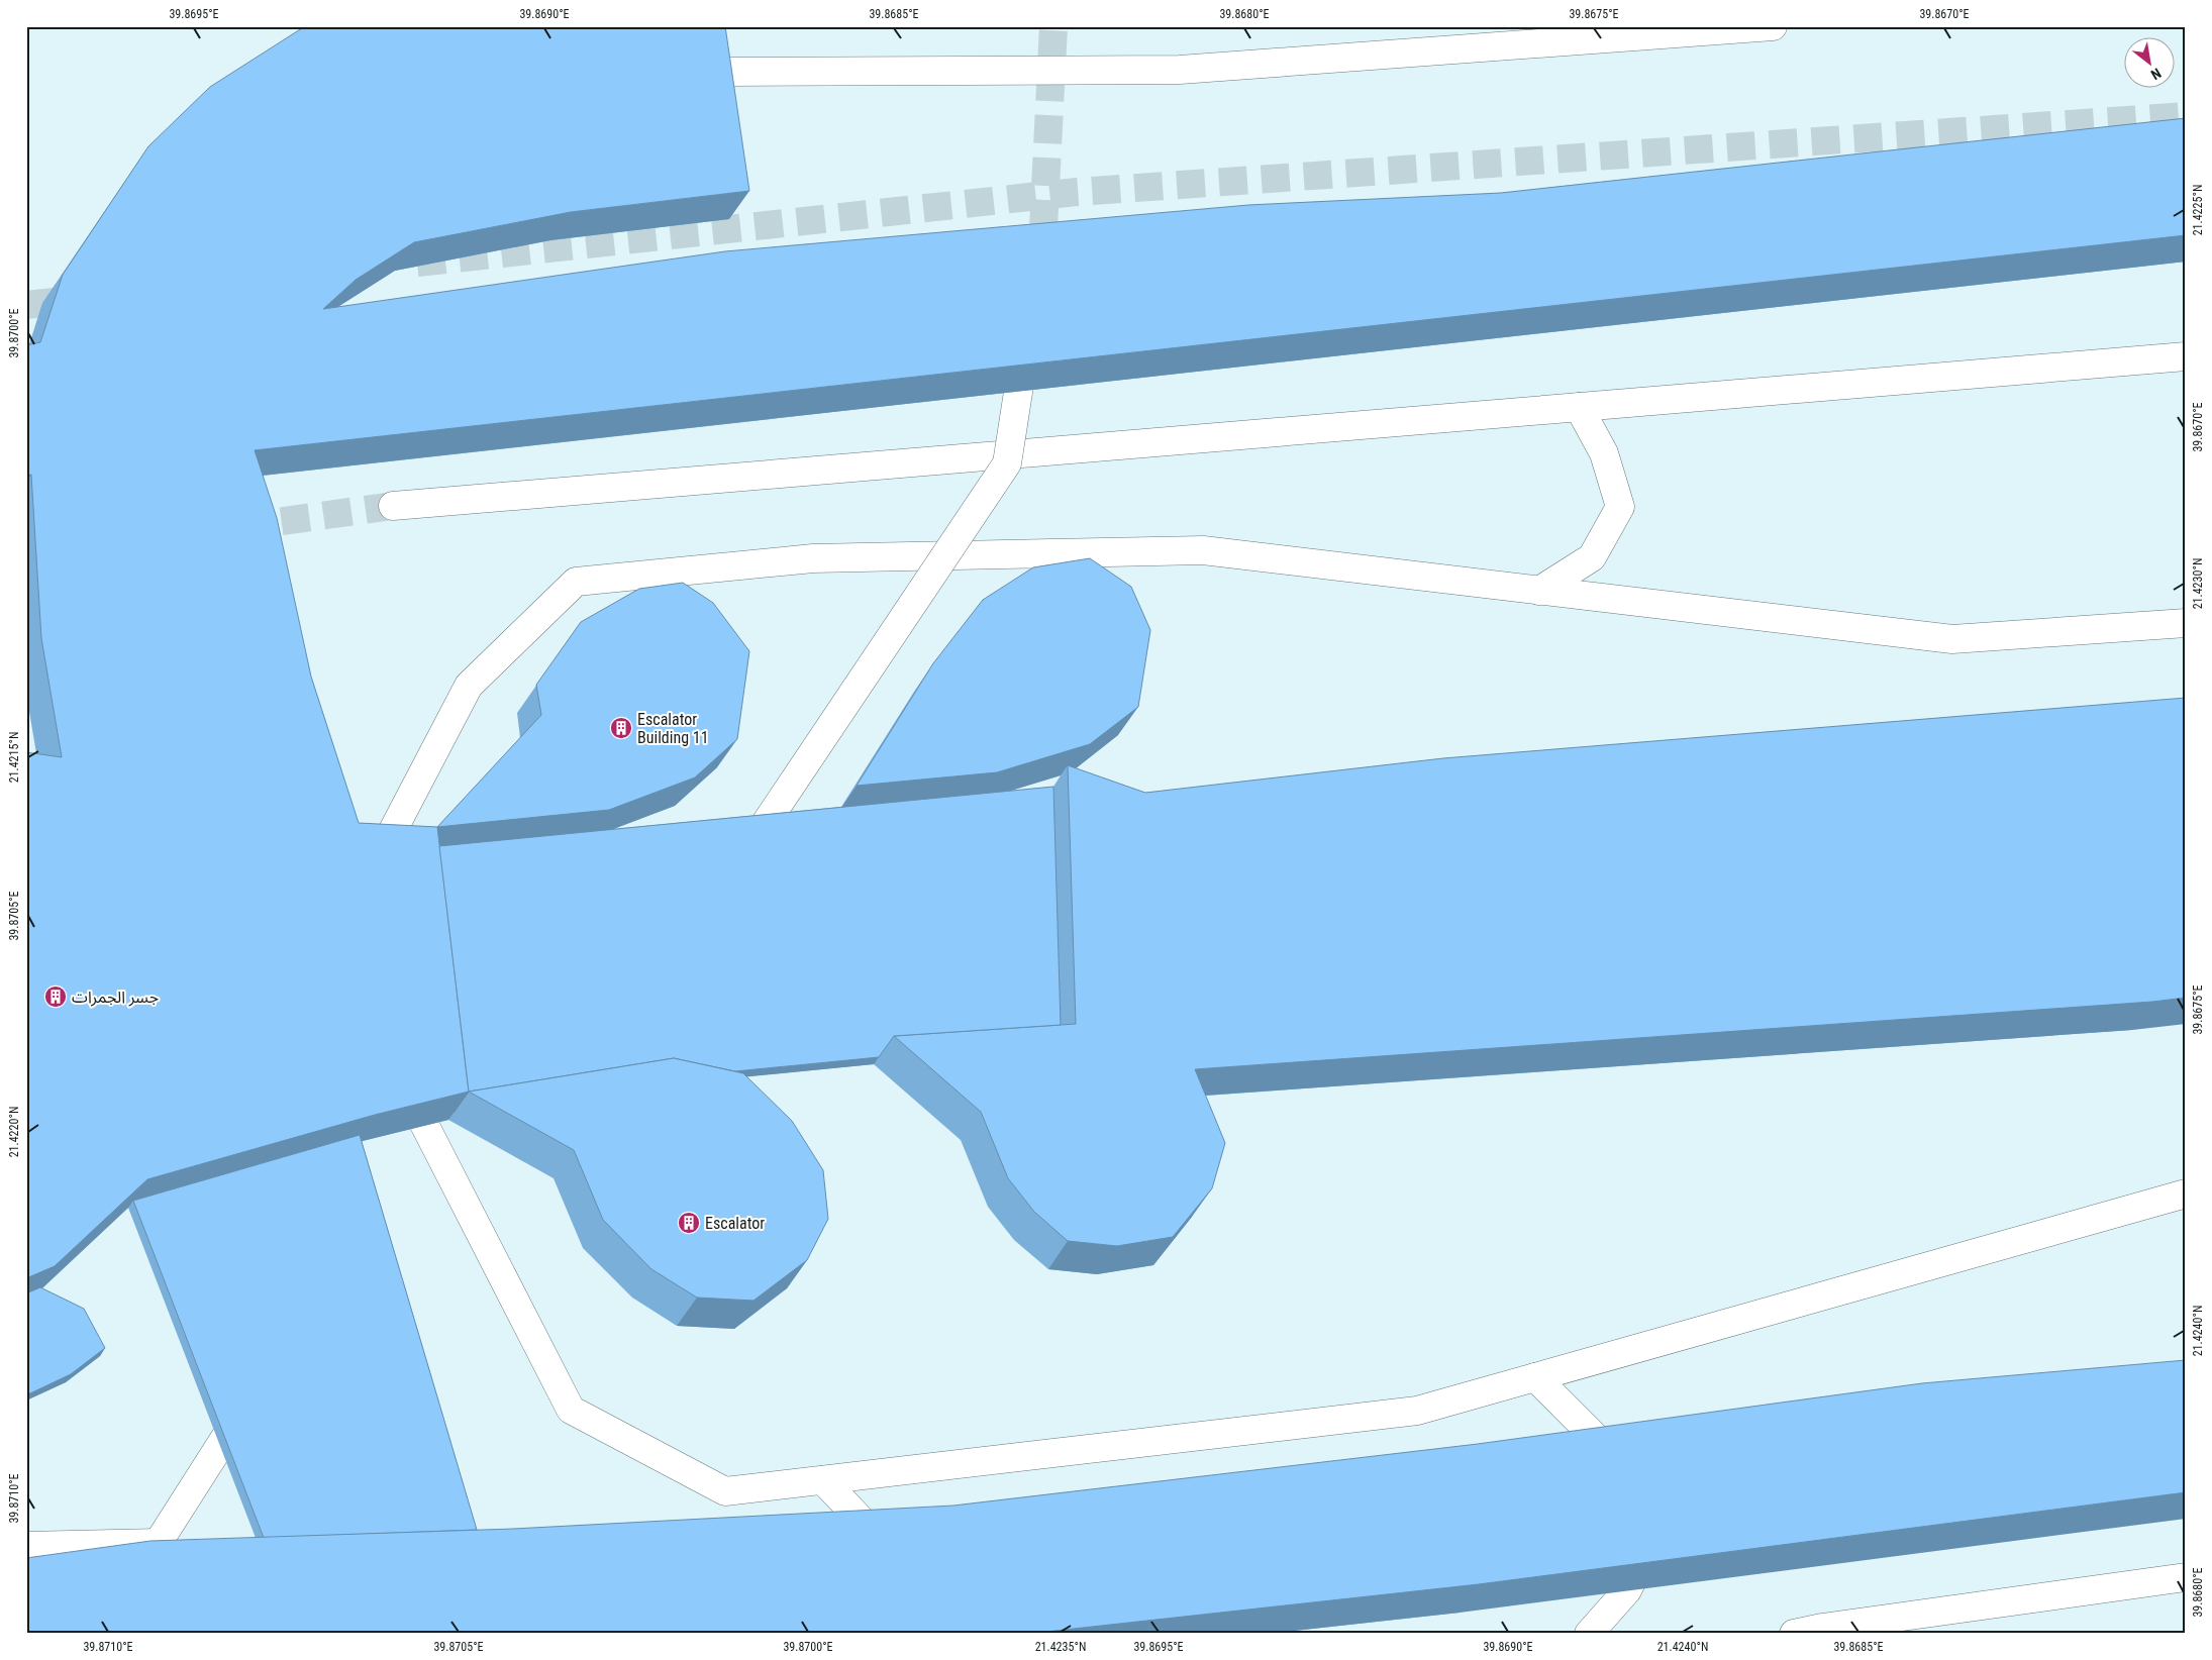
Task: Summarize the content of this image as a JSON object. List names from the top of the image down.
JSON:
{
  "places": {
    "building": ["Escalator Building 11", "جسر الجمرات", "Escalator"]
  },
  "north": "bottom right",
  "coordinates": [
    "39.8695°E",
    "39.8690°E",
    "39.8685°E",
    "39.8680°E",
    "39.8675°E",
    "39.8670°E",
    "21.4225°N",
    "39.8700°E",
    "21.4230°N",
    "21.4215°N",
    "39.8705°E",
    "21.4220°N",
    "21.4240°N",
    "39.8710°E",
    "21.4235°N"
  ]
}
